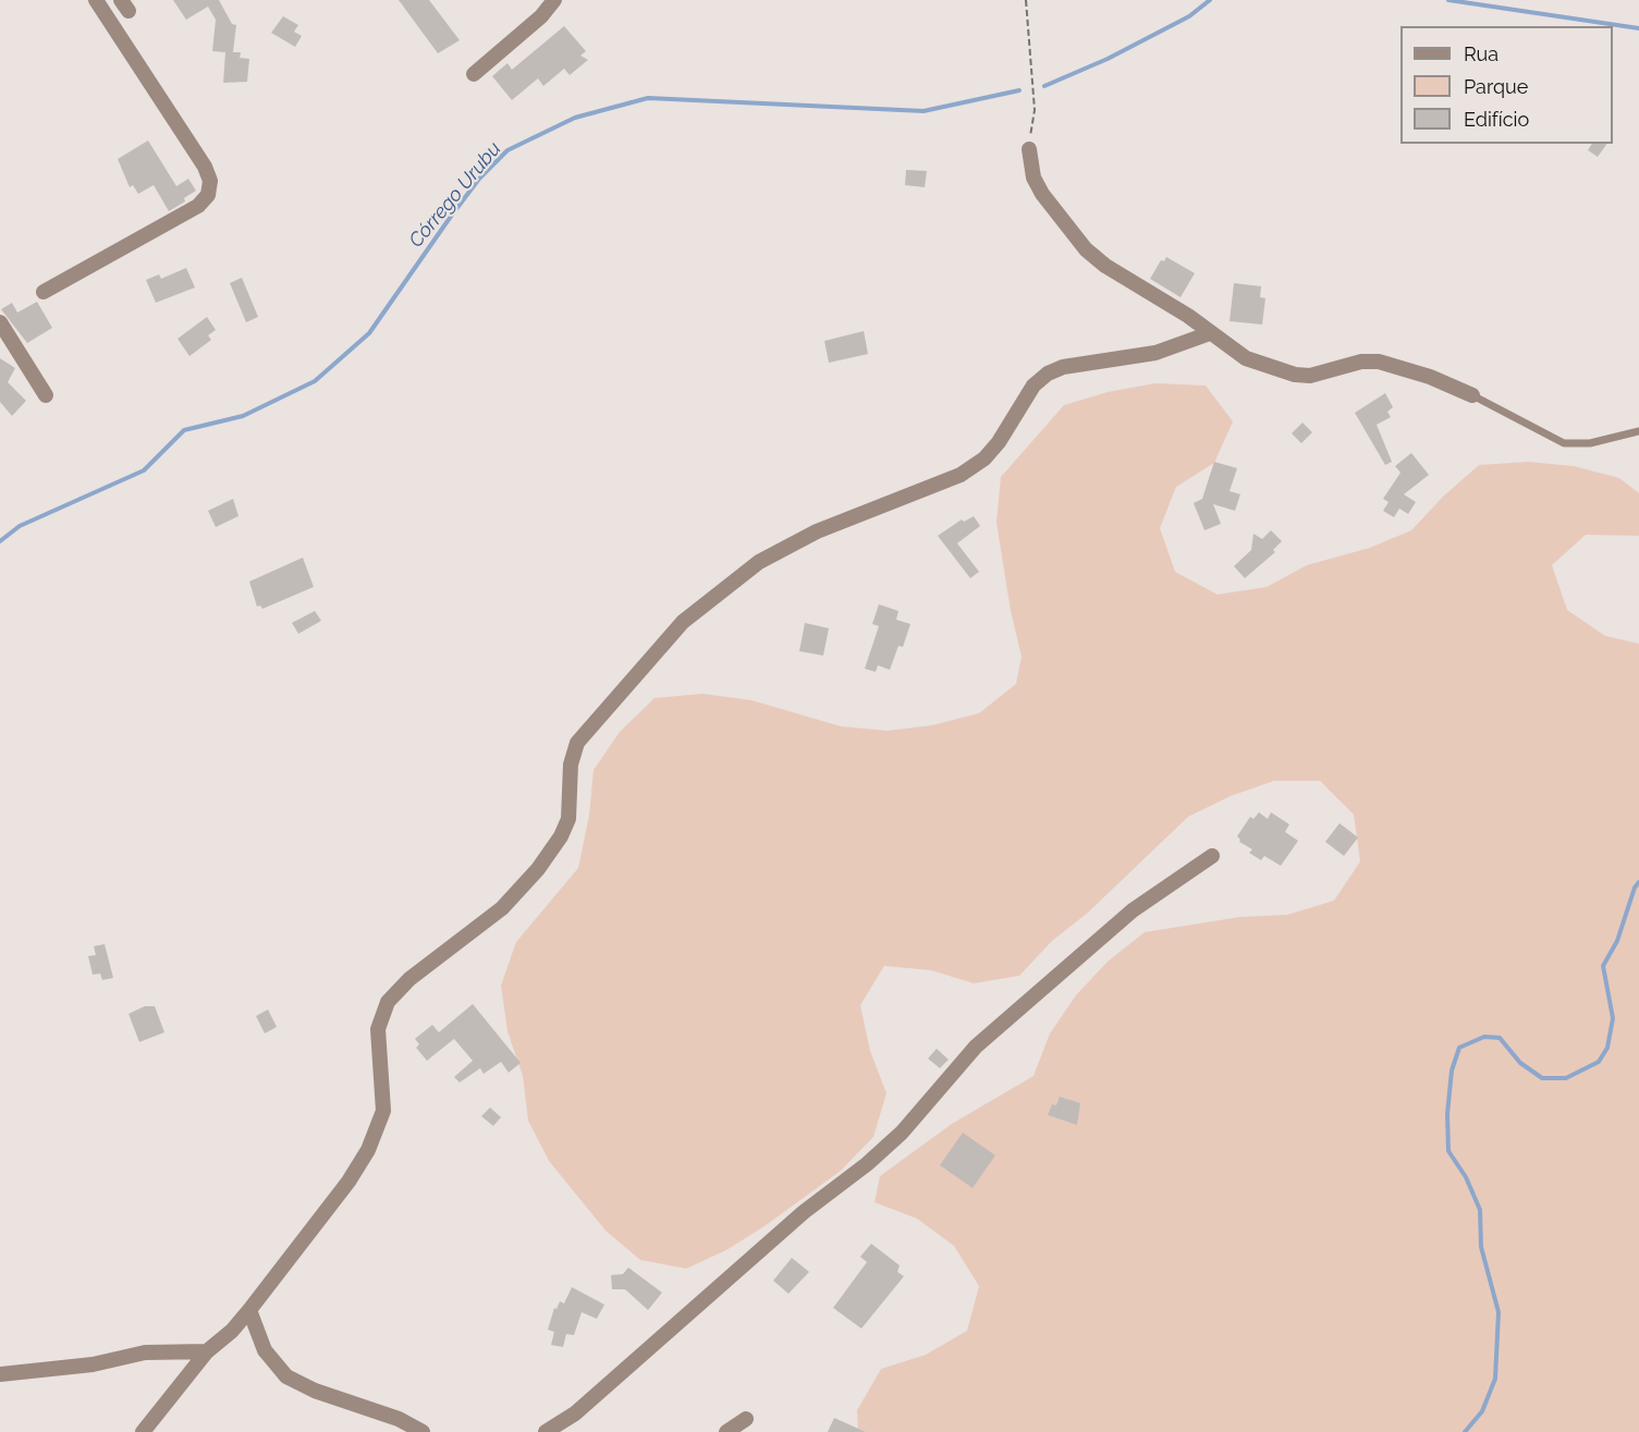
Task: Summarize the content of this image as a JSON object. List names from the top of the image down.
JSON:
{
  "water": ["Córrego Urubu"],
  "legend": ["Rua", "Parque", "Edifício"]
}
